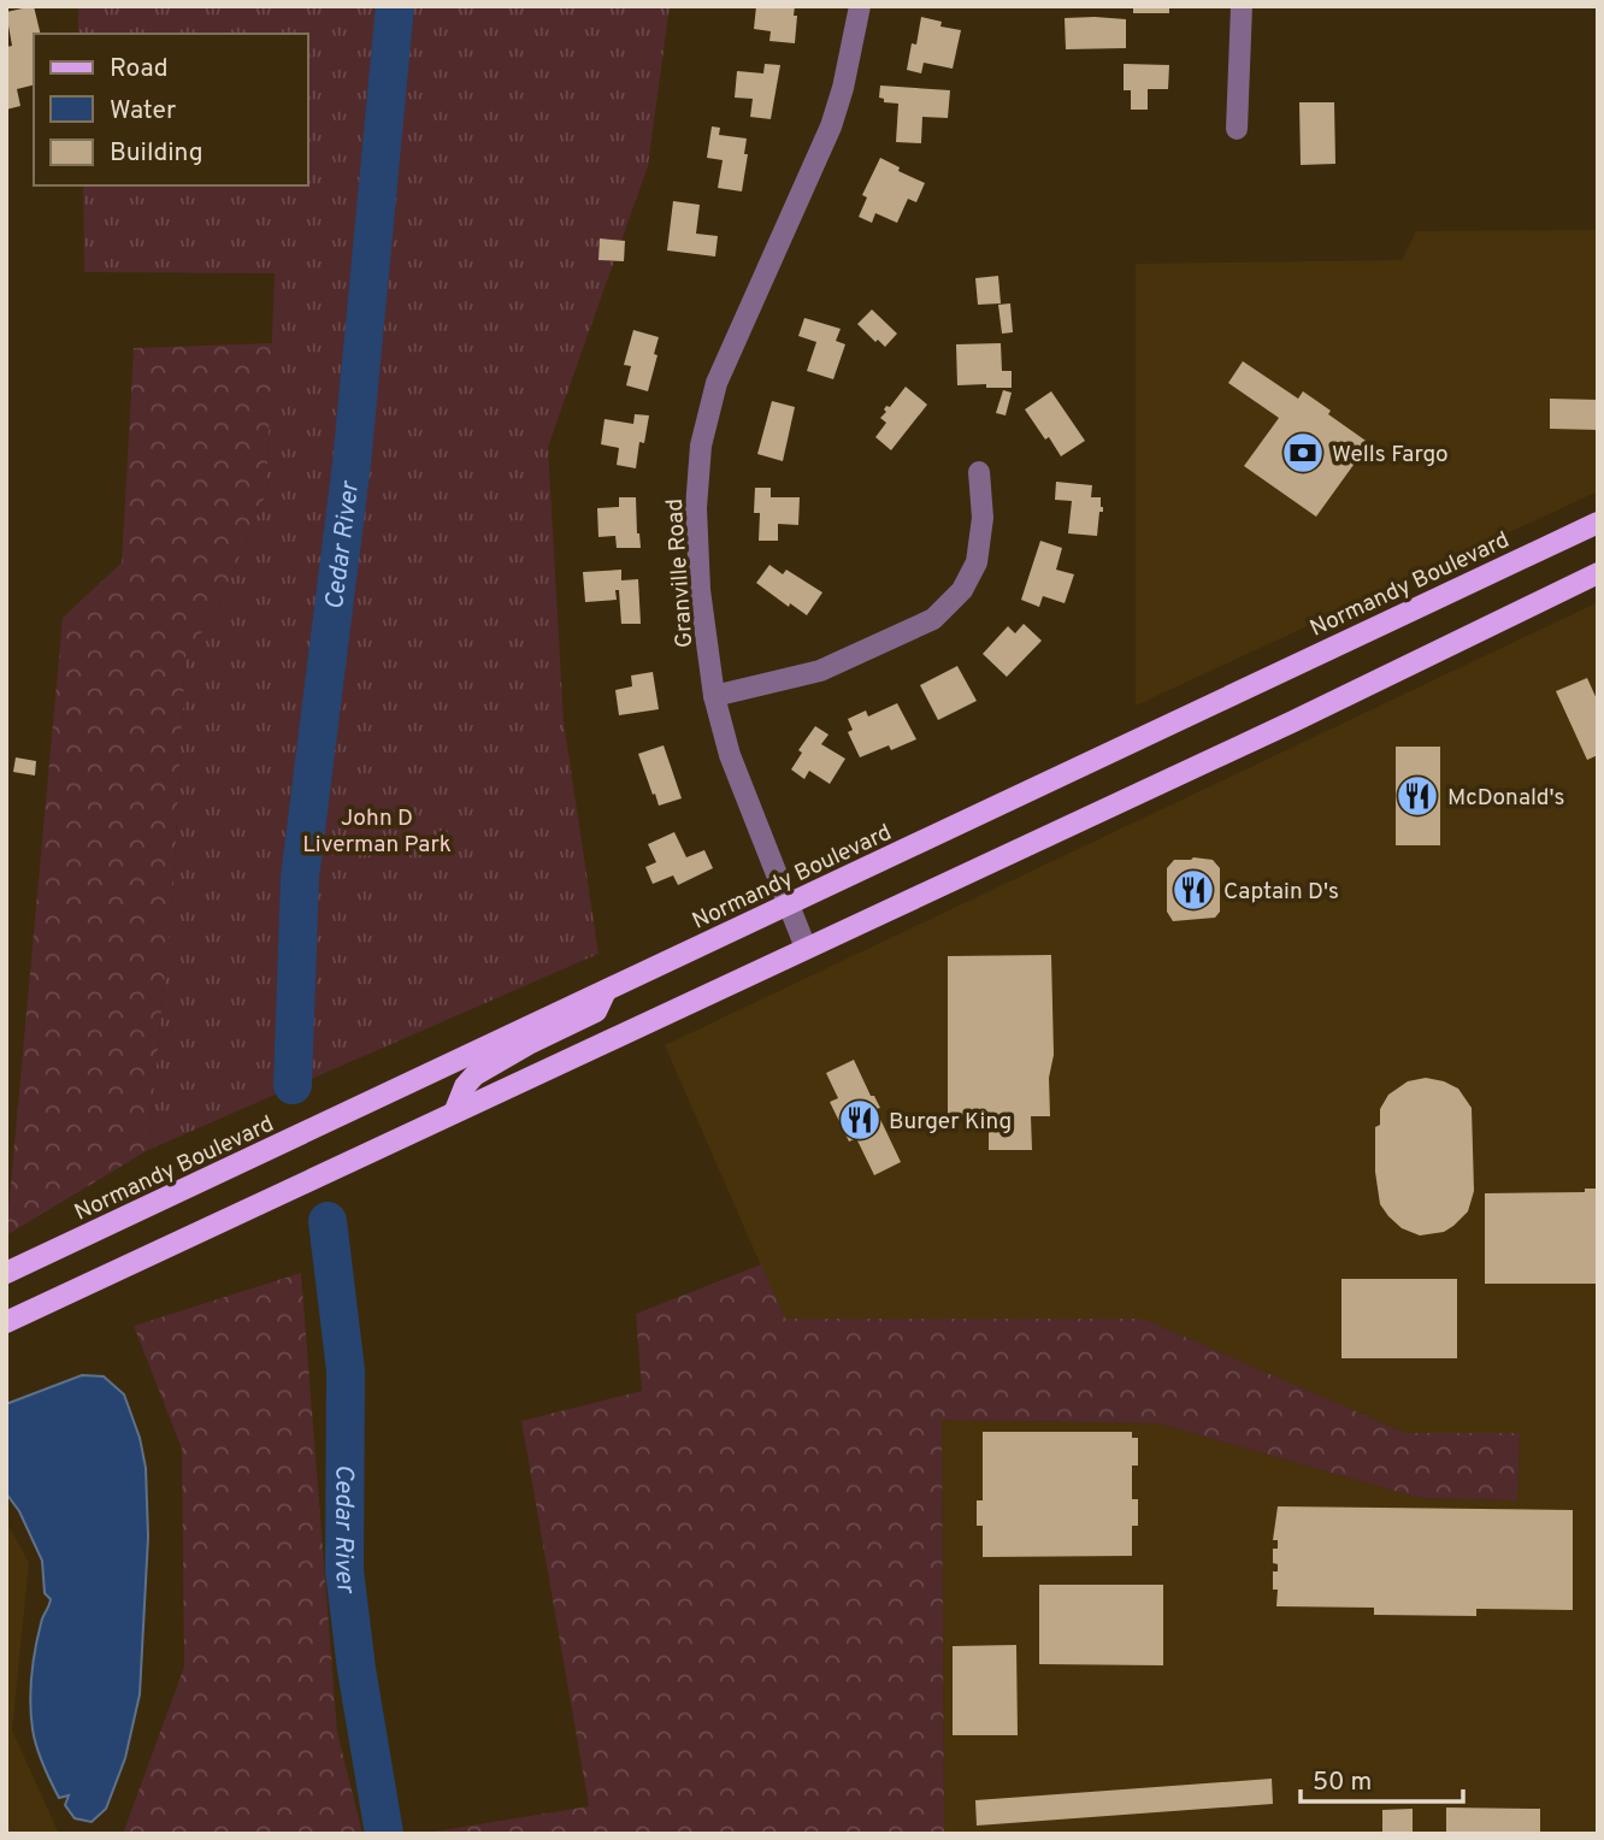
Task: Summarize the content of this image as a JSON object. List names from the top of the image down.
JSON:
{
  "streets": {
    "main road": ["Normandy Boulevard"],
    "street": ["Granville Road"]
  },
  "crossings": [
    ["Granville Road", "Normandy Boulevard"]
  ],
  "water": ["Cedar River"],
  "parks": ["John D Liverman Park"],
  "places": {
    "bank": ["Wells Fargo"],
    "restaurant": ["McDonald's", "Captain D's", "Burger King"]
  },
  "legend": ["Road", "Water", "Building"],
  "scale_bar": "50 m"
}
